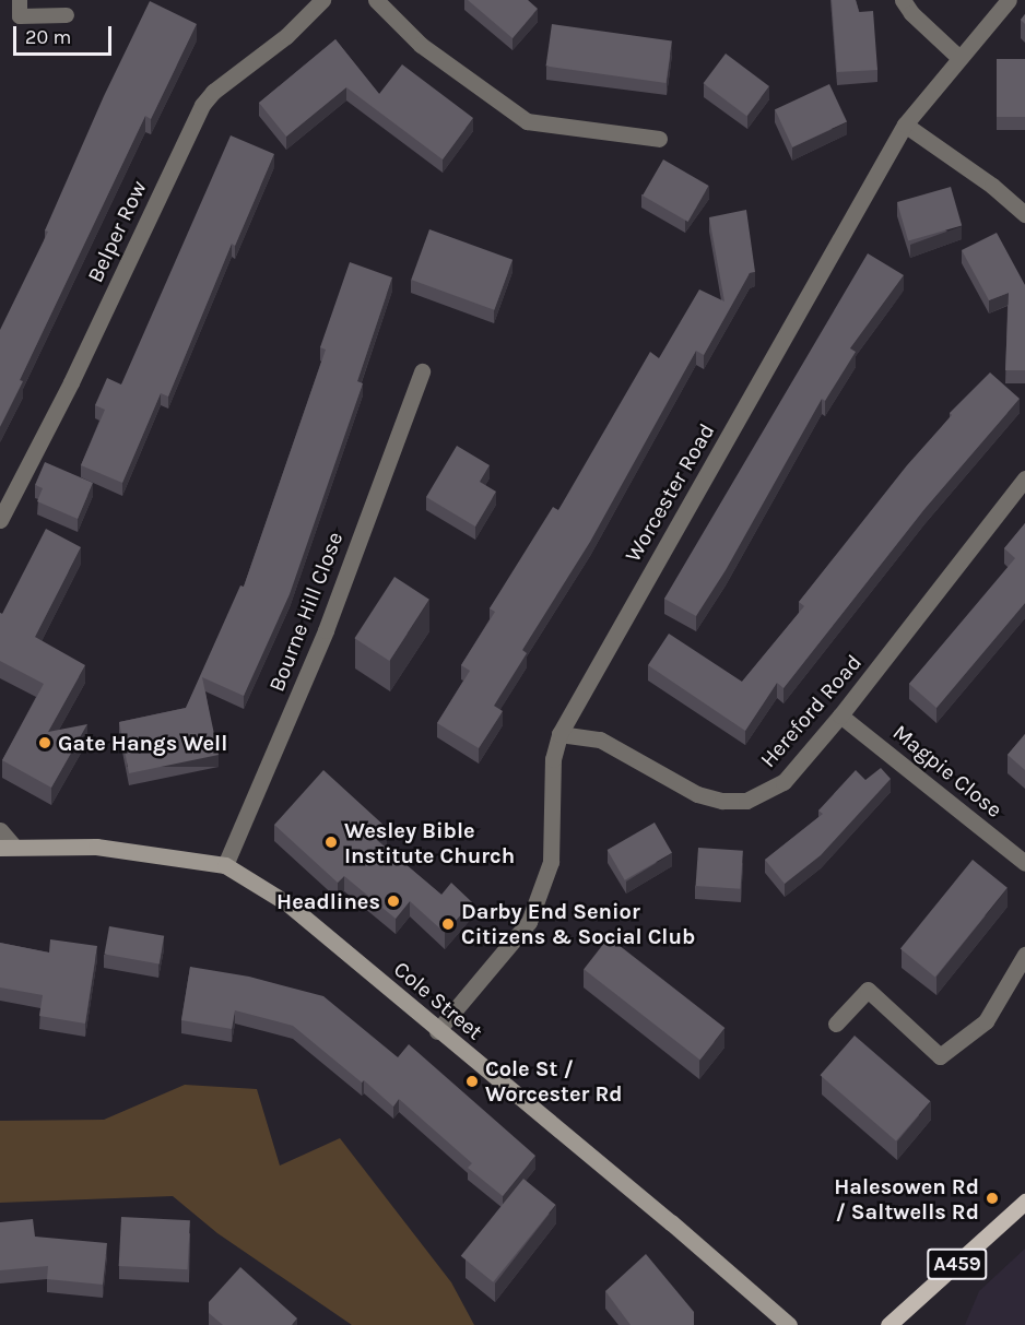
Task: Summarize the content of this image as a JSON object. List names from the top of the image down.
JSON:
{
  "streets": {
    "main road": ["A459"],
    "street": [
      "Belper Row",
      "Worcester Road",
      "Bourne Hill Close",
      "Hereford Road",
      "Magpie Close",
      "Cole Street"
    ]
  },
  "crossings": [
    ["Worcester Road", "Hereford Road"],
    ["Worcester Road", "Cole Street"],
    ["Bourne Hill Close", "Cole Street"],
    ["Hereford Road", "Magpie Close"]
  ],
  "places": [
    "Gate Hangs Well",
    "Wesley Bible Institute Church",
    "Headlines",
    "Darby End Senior Citizens & Social Club",
    "Cole St / Worcester Rd",
    "Halesowen Rd / Saltwells Rd"
  ],
  "scale_bar": "20 m"
}
